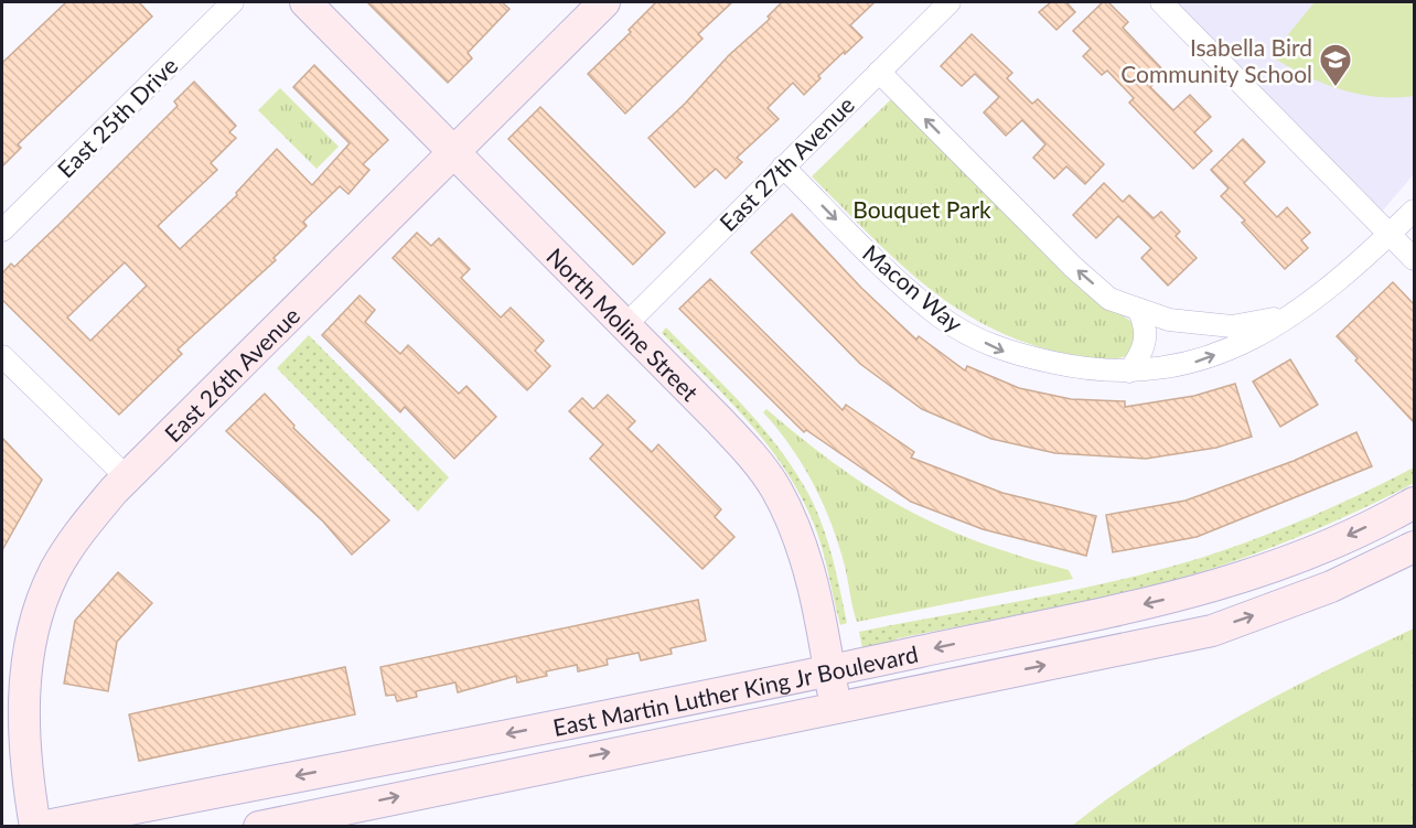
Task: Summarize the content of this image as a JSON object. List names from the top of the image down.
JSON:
{
  "streets": {
    "main road": ["North Moline Street", "East 26th Avenue", "East Martin Luther King Jr Boulevard"],
    "street": ["East 25th Drive", "East 27th Avenue", "Macon Way"]
  },
  "crossings": [
    ["East 27th Avenue", "Macon Way"],
    ["East 27th Avenue", "North Moline Street"],
    ["North Moline Street", "East 26th Avenue"],
    ["North Moline Street", "East Martin Luther King Jr Boulevard"]
  ],
  "parks": ["Bouquet Park"],
  "places": {
    "school or university": ["Isabella Bird Community School"]
  }
}
